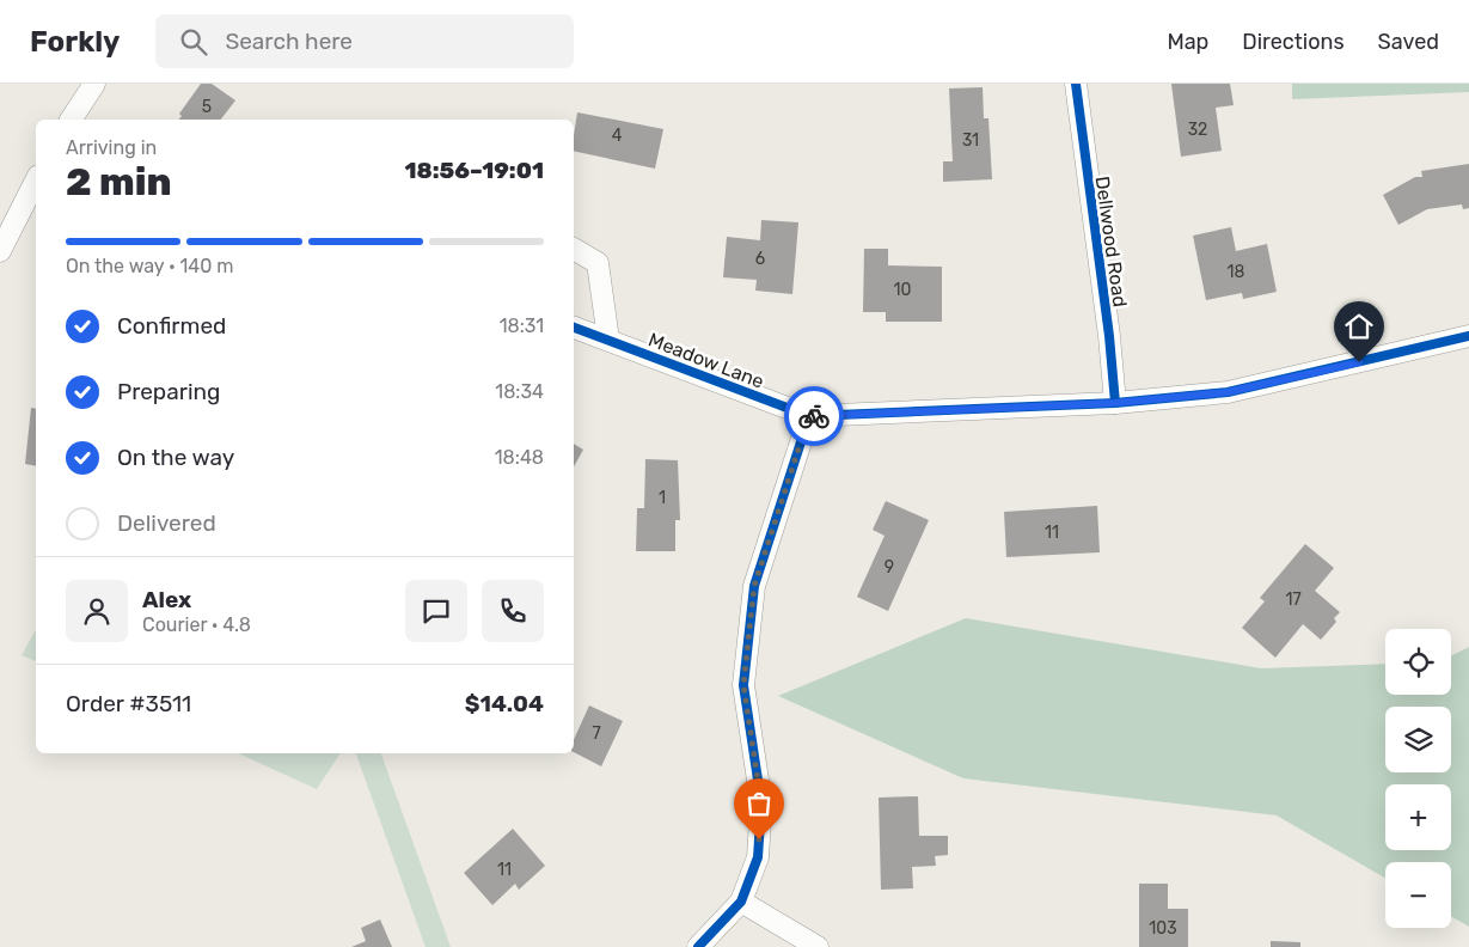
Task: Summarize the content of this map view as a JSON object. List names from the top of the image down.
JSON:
{
  "streets": {
    "street": ["Dellwood Road", "Meadow Lane"]
  },
  "crossings": [
    ["Dellwood Road", "Meadow Lane"]
  ],
  "house_numbers": [
    "5",
    "32",
    "4",
    "31",
    "6",
    "18",
    "10",
    "1",
    "11",
    "9",
    "17",
    "7",
    "11",
    "103"
  ],
  "page": {
    "header": "Forkly",
    "search": "Search here",
    "nav": ["Map", "Directions", "Saved"],
    "heading": ["2 min", "Arriving in", "18:56–19:01"],
    "panel": [
      "Alex",
      "Courier · 4.8",
      "Order #3511",
      "$14.04"
    ],
    "bar": "On the way · 140 m",
    "list": [
      ["Confirmed", "18:31"],
      ["Preparing", "18:34"],
      ["On the way", "18:48"],
      "Delivered"
    ],
    "map_buttons": ["+", "−"]
  }
}
